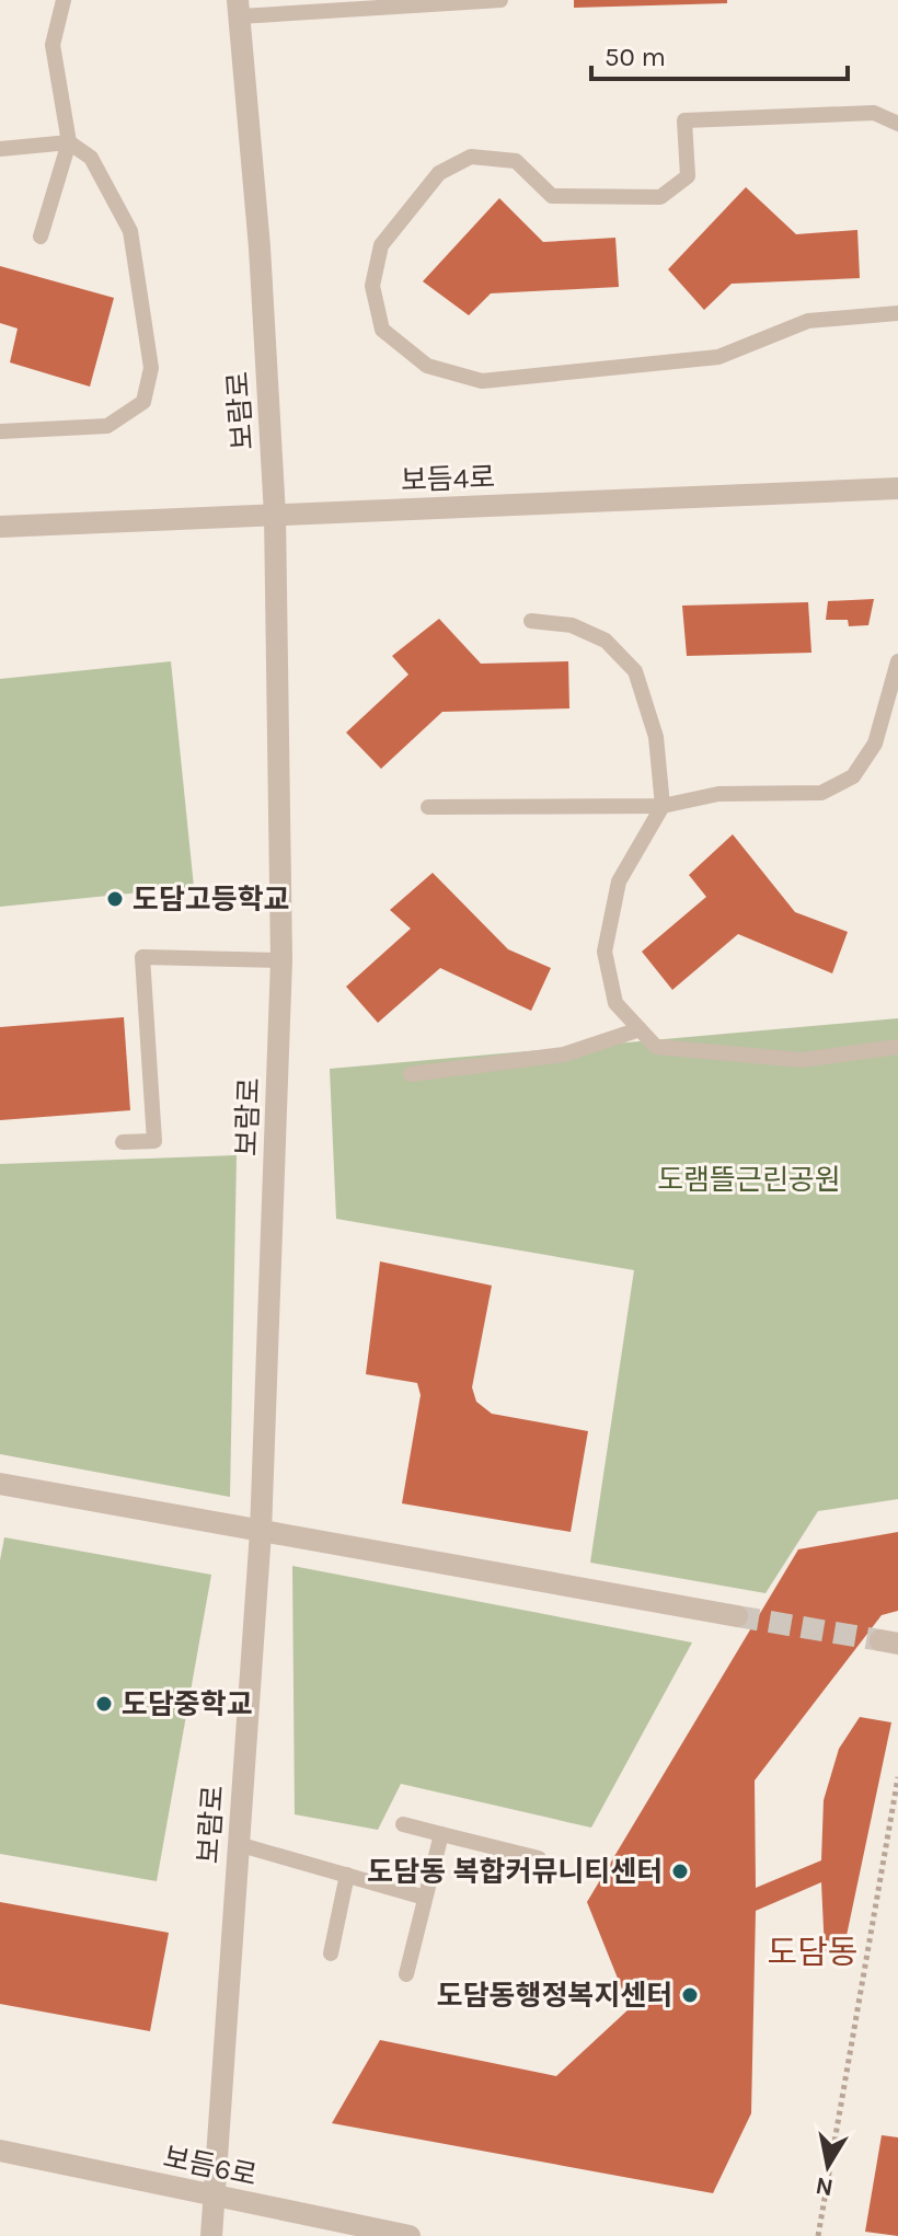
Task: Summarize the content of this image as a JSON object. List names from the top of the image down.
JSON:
{
  "streets": {
    "street": ["보람로", "보듬4로", "보듬6로"]
  },
  "crossings": [
    ["보람로", "보듬4로"],
    ["보람로", "보듬6로"]
  ],
  "districts": ["도담동"],
  "parks": ["도램뜰근린공원"],
  "places": [
    "도담고등학교",
    "도담중학교",
    "도담동 복합커뮤니티센터",
    "도담동행정복지센터"
  ],
  "scale_bar": "50 m",
  "north": "bottom"
}
